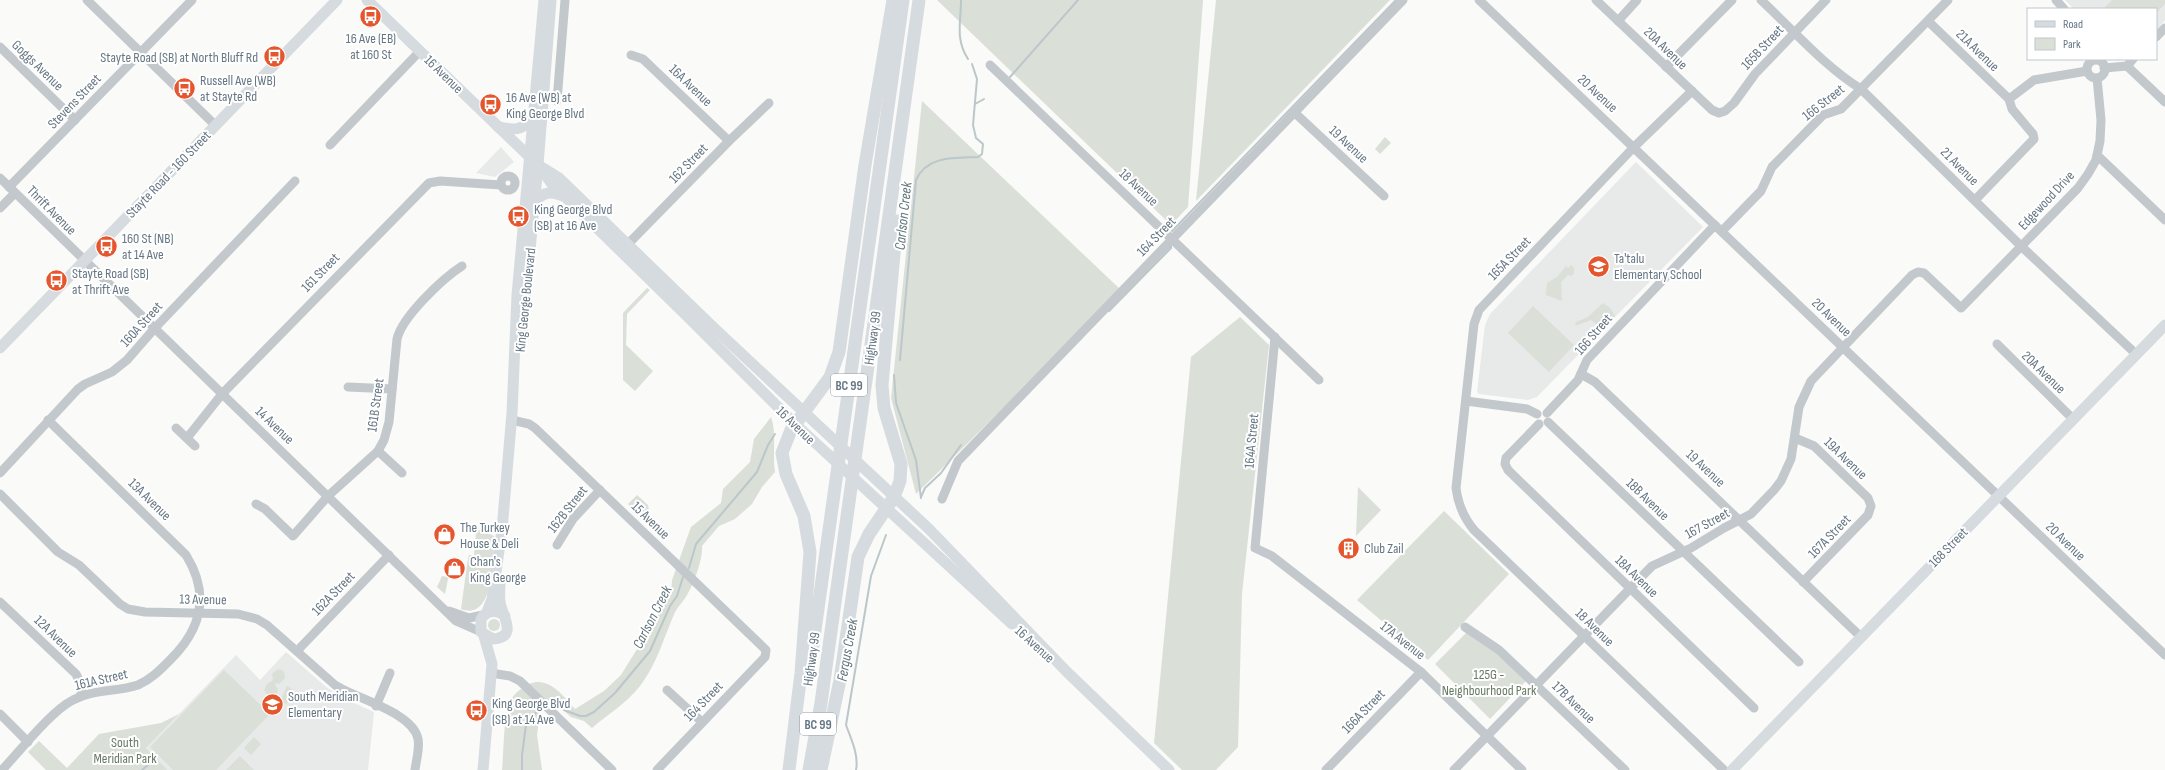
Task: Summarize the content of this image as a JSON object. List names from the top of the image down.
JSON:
{
  "streets": {
    "highway": ["Highway 99", "BC 99"],
    "main road": [
      "16 Avenue",
      "Stayte Road - 160 Street",
      "King George Boulevard",
      "168 Street"
    ],
    "street": [
      "165B Street",
      "20A Avenue",
      "21A Avenue",
      "Goggs Avenue",
      "16A Avenue",
      "20 Avenue",
      "Stevens Street",
      "166 Street",
      "19 Avenue",
      "162 Street",
      "21 Avenue",
      "18 Avenue",
      "Edgewood Drive",
      "Thrift Avenue",
      "164 Street",
      "165A Street",
      "161 Street",
      "160A Street",
      "161B Street",
      "14 Avenue",
      "164A Street",
      "19A Avenue",
      "13A Avenue",
      "18B Avenue",
      "162B Street",
      "15 Avenue",
      "167 Street",
      "167A Street",
      "18A Avenue",
      "162A Street",
      "13 Avenue",
      "12A Avenue",
      "17A Avenue",
      "161A Street",
      "17B Avenue",
      "166A Street"
    ]
  },
  "crossings": [
    ["165B Street", "20A Avenue"],
    ["165B Street", "21 Avenue"],
    ["20A Avenue", "165A Street"],
    ["20A Avenue", "168 Street"],
    ["21A Avenue", "166 Street"],
    ["Goggs Avenue", "Stevens Street"],
    ["16 Avenue", "162 Street"],
    ["16 Avenue", "King George Boulevard"],
    ["16A Avenue", "162 Street"],
    ["20 Avenue", "166 Street"],
    ["20 Avenue", "165A Street"],
    ["20 Avenue", "167 Street"],
    ["20 Avenue", "168 Street"],
    ["Stevens Street", "Thrift Avenue"],
    ["166 Street", "19 Avenue"],
    ["166 Street", "21 Avenue"],
    ["166 Street", "18B Avenue"],
    ["166 Street", "18A Avenue"],
    ["19 Avenue", "164 Street"],
    ["19 Avenue", "167 Street"],
    ["19 Avenue", "167A Street"],
    ["19 Avenue", "168 Street"],
    ["21 Avenue", "Edgewood Drive"],
    ["21 Avenue", "167 Street"],
    ["21 Avenue", "168 Street"],
    ["Stayte Road - 160 Street", "Thrift Avenue"],
    ["Stayte Road - 160 Street", "14 Avenue"],
    ["18 Avenue", "164 Street"],
    ["18 Avenue", "165A Street"],
    ["18 Avenue", "164A Street"],
    ["18 Avenue", "167 Street"],
    ["Edgewood Drive", "167 Street"],
    ["Thrift Avenue", "14 Avenue"],
    ["164 Street", "15 Avenue"],
    ["165A Street", "18B Avenue"],
    ["161 Street", "14 Avenue"],
    ["King George Boulevard", "14 Avenue"],
    ["King George Boulevard", "15 Avenue"],
    ["160A Street", "14 Avenue"],
    ["160A Street", "13A Avenue"],
    ["161B Street", "14 Avenue"],
    ["14 Avenue", "162A Street"],
    ["164A Street", "17A Avenue"],
    ["19A Avenue", "167 Street"],
    ["19A Avenue", "167A Street"],
    ["13A Avenue", "13 Avenue"],
    ["13A Avenue", "161A Street"],
    ["18B Avenue", "167 Street"],
    ["162B Street", "15 Avenue"],
    ["167 Street", "18A Avenue"],
    ["167 Street", "17A Avenue"],
    ["167 Street", "17B Avenue"],
    ["162A Street", "13 Avenue"],
    ["13 Avenue", "161A Street"],
    ["12A Avenue", "161A Street"],
    ["17A Avenue", "166A Street"]
  ],
  "water": ["Carlson Creek", "Fergus Creek"],
  "parks": ["125G - Neighbourhood Park", "South Meridian Park"],
  "places": {
    "bus stop": [
      "16 Ave (EB) at 160 St",
      "Stayte Road (SB) at North Bluff Rd",
      "Russell Ave (WB) at Stayte Rd",
      "16 Ave (WB) at King George Blvd",
      "King George Blvd (SB) at 16 Ave",
      "160 St (NB) at 14 Ave",
      "Stayte Road (SB) at Thrift Ave",
      "King George Blvd (SB) at 14 Ave"
    ],
    "school or university": ["Ta'talu Elementary School", "South Meridian Elementary"],
    "shop": ["The Turkey House & Deli", "Chan's King George"],
    "building": ["Club Zail"]
  },
  "legend": ["Road", "Park"]
}
